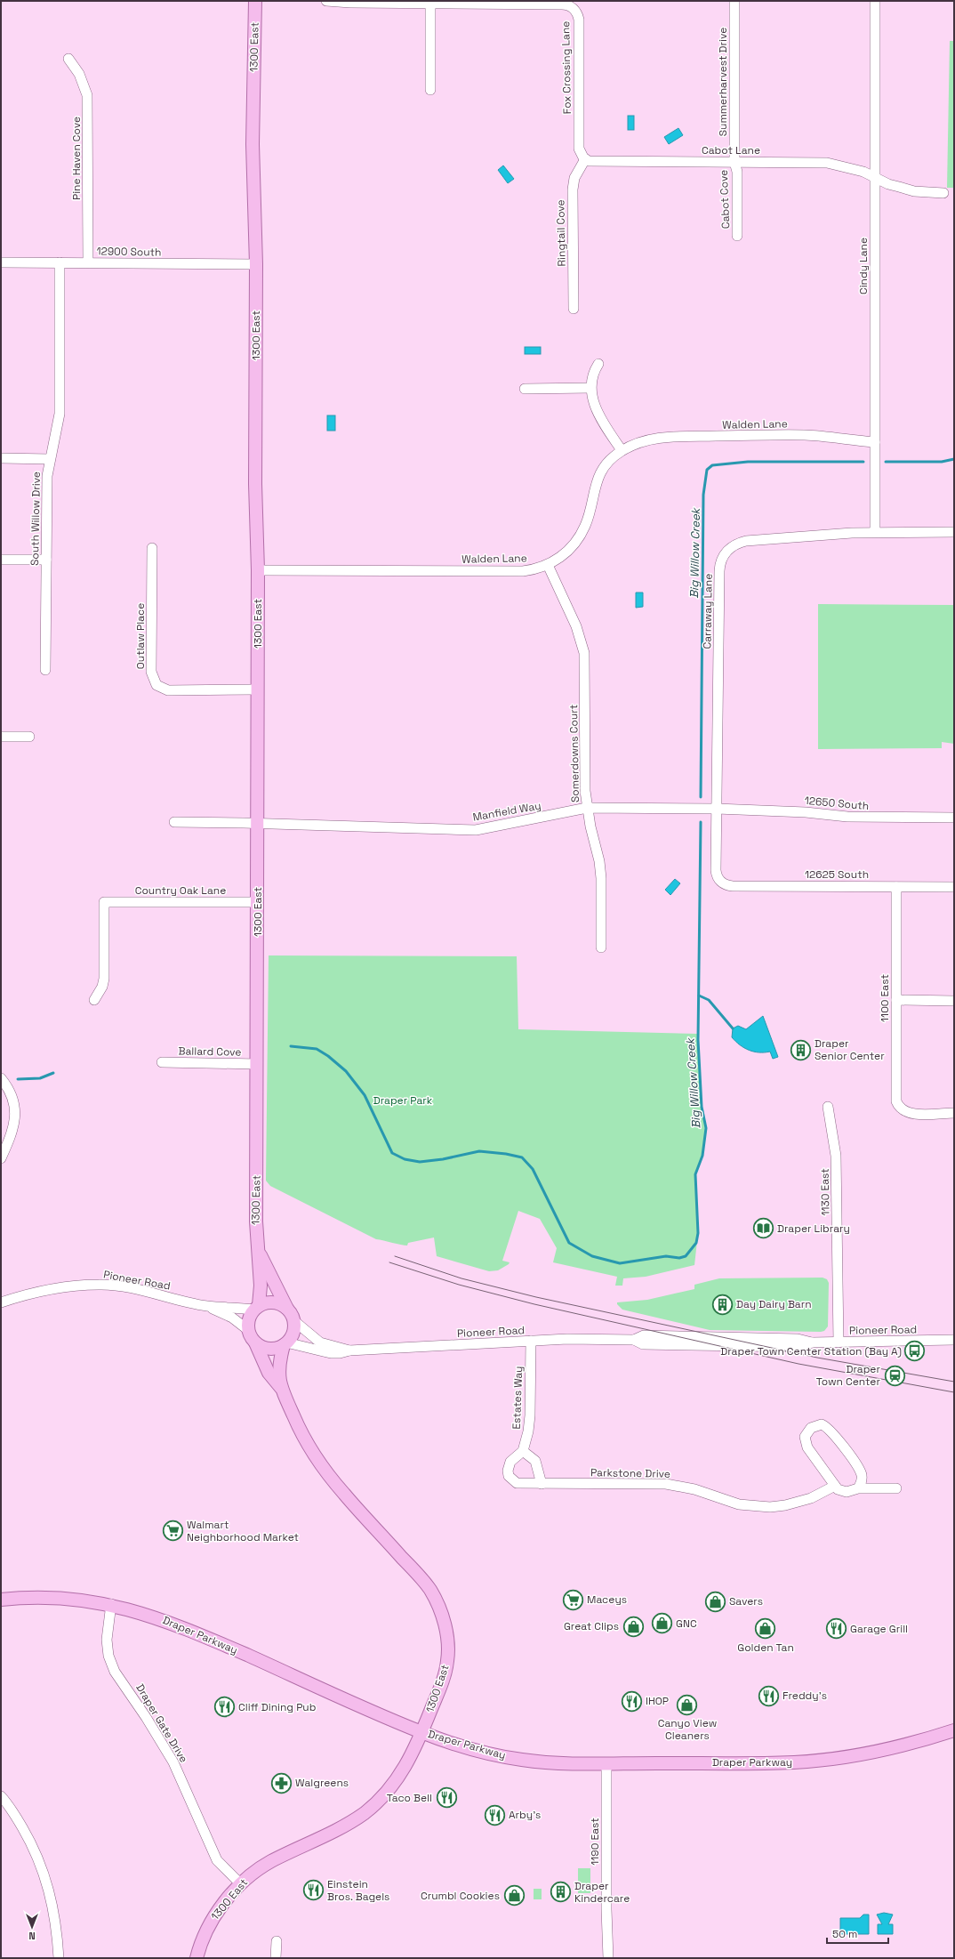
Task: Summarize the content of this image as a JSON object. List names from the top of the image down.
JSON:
{
  "streets": {
    "main road": ["1300 East", "Draper Parkway"],
    "street": [
      "Fox Crossing Lane",
      "Summerharvest Drive",
      "Cabot Lane",
      "Pine Haven Cove",
      "Cabot Cove",
      "Ringtail Cove",
      "12900 South",
      "Cindy Lane",
      "Walden Lane",
      "South Willow Drive",
      "Carraway Lane",
      "Outlaw Place",
      "Somerdowns Court",
      "12650 South",
      "Manfield Way",
      "12625 South",
      "Country Oak Lane",
      "1100 East",
      "Ballard Cove",
      "1130 East",
      "Pioneer Road",
      "Estates Way",
      "Parkstone Drive",
      "Draper Gate Drive",
      "1190 East"
    ]
  },
  "crossings": [
    ["1300 East", "12900 South"],
    ["1300 East", "Walden Lane"],
    ["1300 East", "Outlaw Place"],
    ["1300 East", "Manfield Way"],
    ["1300 East", "Country Oak Lane"],
    ["1300 East", "Ballard Cove"],
    ["1300 East", "Pioneer Road"],
    ["1300 East", "Draper Parkway"],
    ["1300 East", "Draper Gate Drive"],
    ["Fox Crossing Lane", "Cabot Lane"],
    ["Fox Crossing Lane", "Ringtail Cove"],
    ["Summerharvest Drive", "Cabot Lane"],
    ["Summerharvest Drive", "Cabot Cove"],
    ["Cabot Lane", "Cabot Cove"],
    ["Cabot Lane", "Ringtail Cove"],
    ["Cabot Lane", "Cindy Lane"],
    ["Pine Haven Cove", "12900 South"],
    ["12900 South", "South Willow Drive"],
    ["Cindy Lane", "Walden Lane"],
    ["Cindy Lane", "Carraway Lane"],
    ["Walden Lane", "Somerdowns Court"],
    ["Carraway Lane", "12650 South"],
    ["Carraway Lane", "Manfield Way"],
    ["Carraway Lane", "12625 South"],
    ["Somerdowns Court", "Manfield Way"],
    ["12650 South", "Manfield Way"],
    ["12625 South", "1100 East"],
    ["1130 East", "Pioneer Road"],
    ["Pioneer Road", "Estates Way"],
    ["Draper Parkway", "Draper Gate Drive"],
    ["Draper Parkway", "1190 East"]
  ],
  "water": ["Big Willow Creek"],
  "parks": ["Draper Park"],
  "places": {
    "building": ["Draper Senior Center", "Day Dairy Barn", "Draper Kindercare"],
    "library": ["Draper Library"],
    "bus stop": ["Draper Town Center Station (Bay A)"],
    "station": ["Draper Town Center"],
    "supermarket": ["Walmart Neighborhood Market", "Maceys"],
    "shop": [
      "Savers",
      "GNC",
      "Great Clips",
      "Golden Tan",
      "Canyo View Cleaners",
      "Crumbl Cookies"
    ],
    "restaurant": [
      "Garage Grill",
      "Freddy's",
      "IHOP",
      "Cliff Dining Pub",
      "Taco Bell",
      "Arby's",
      "Einstein Bros. Bagels"
    ],
    "pharmacy": ["Walgreens"]
  },
  "scale_bar": "50 m",
  "north": "bottom"
}
